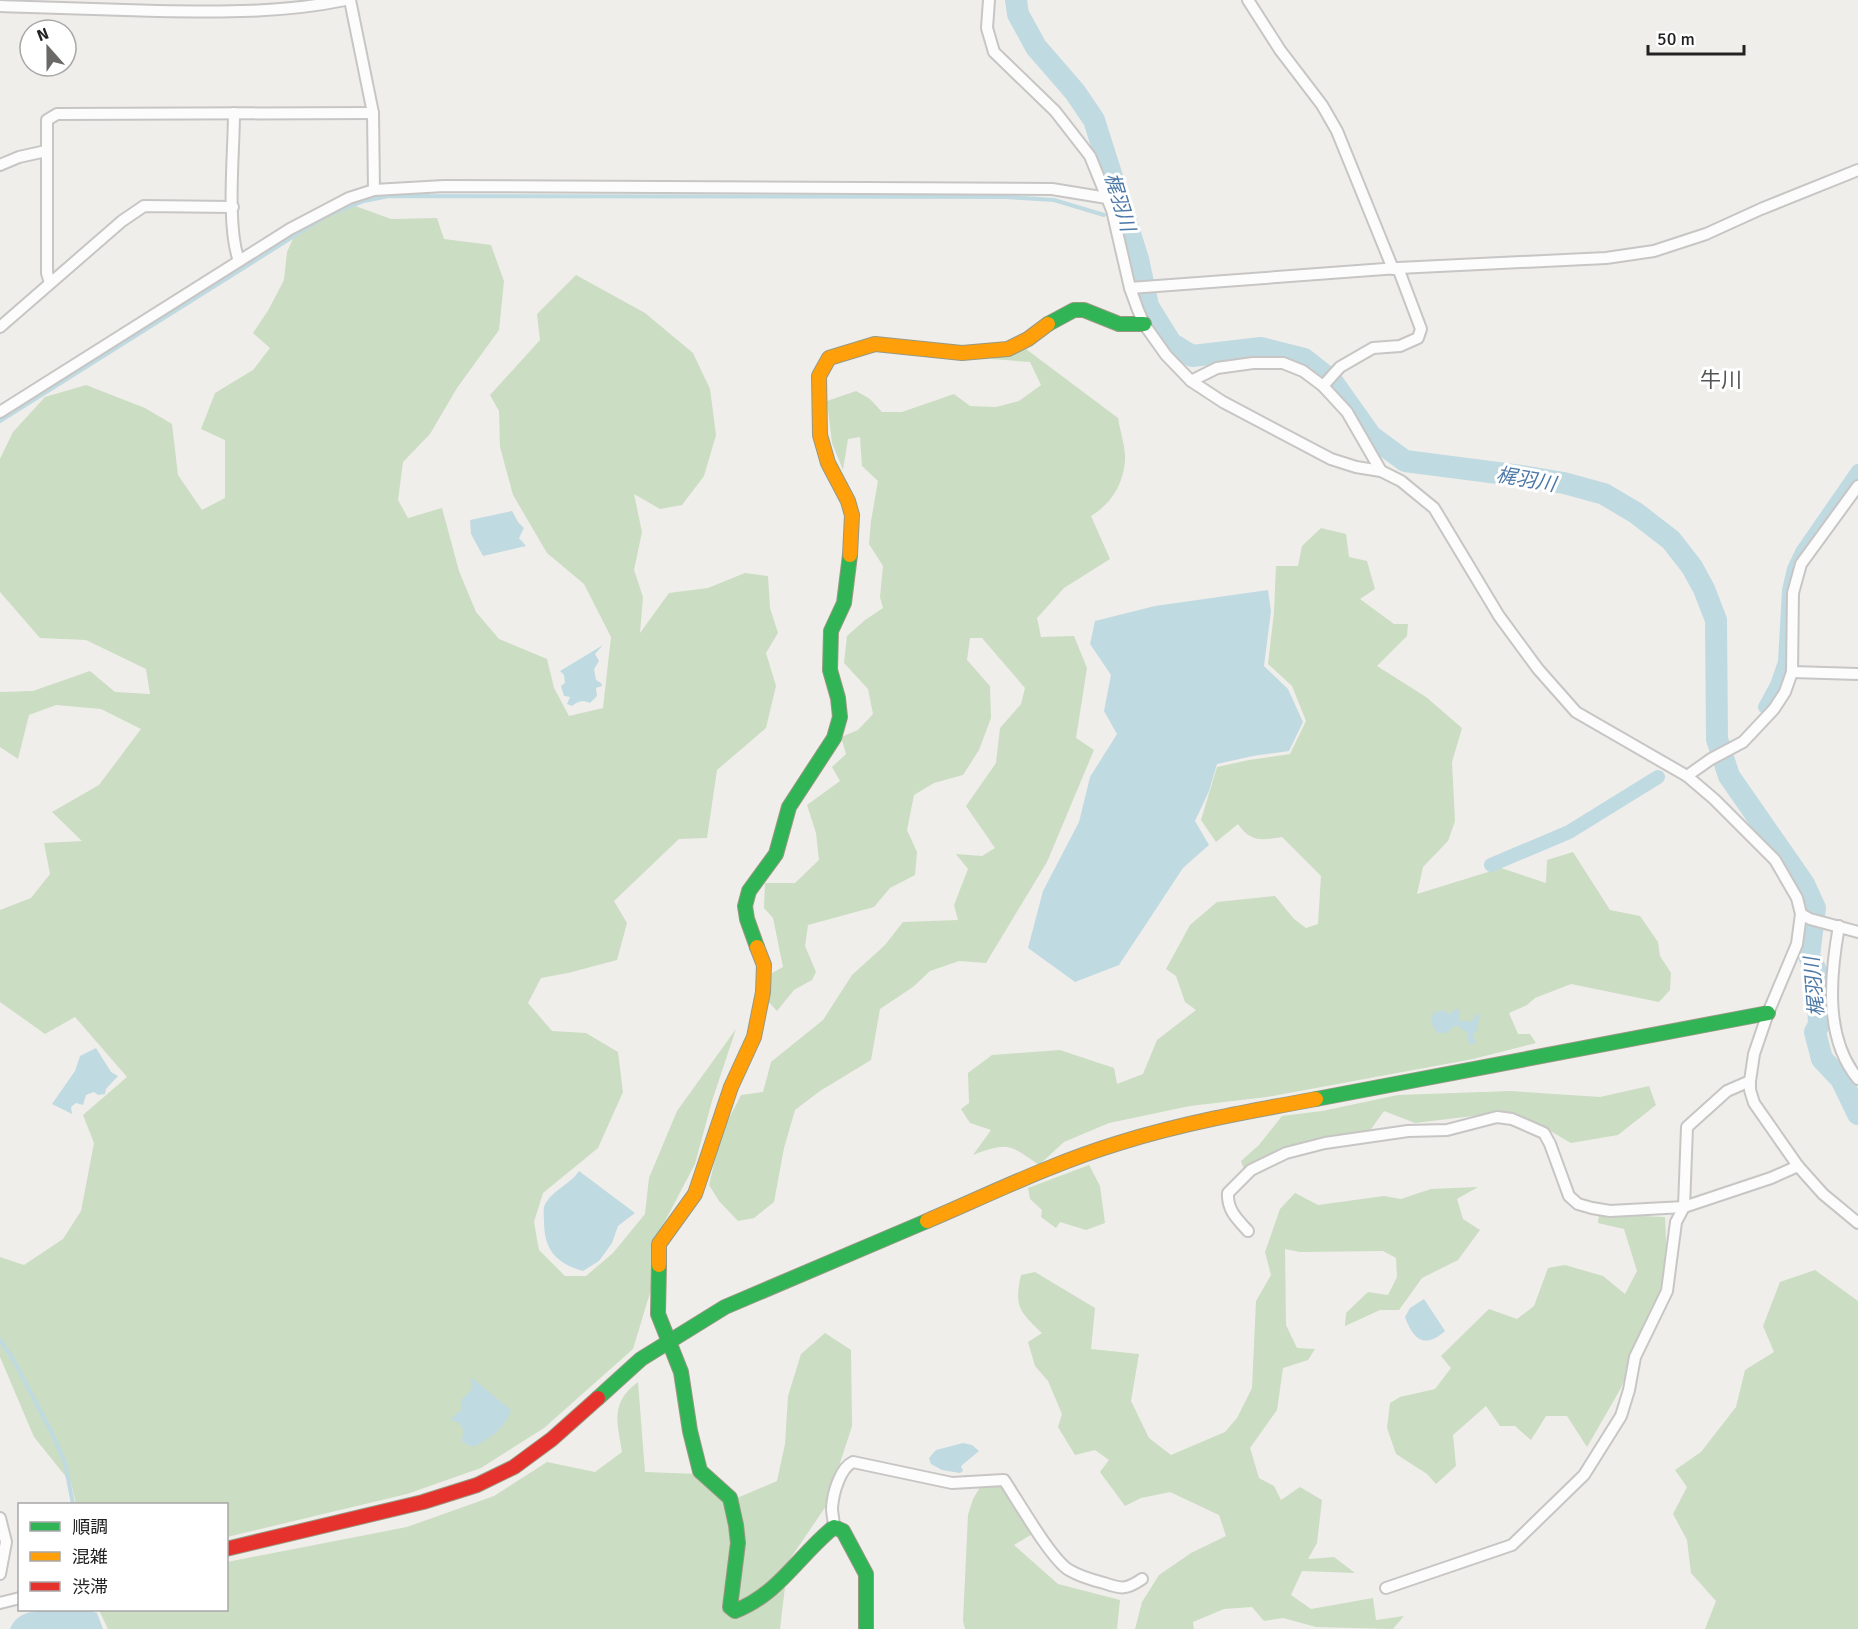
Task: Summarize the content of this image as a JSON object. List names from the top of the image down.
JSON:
{
  "districts": ["牛川"],
  "water": ["梶羽川"],
  "legend": ["順調", "混雑", "渋滞"],
  "scale_bar": "50 m",
  "north": "top"
}
